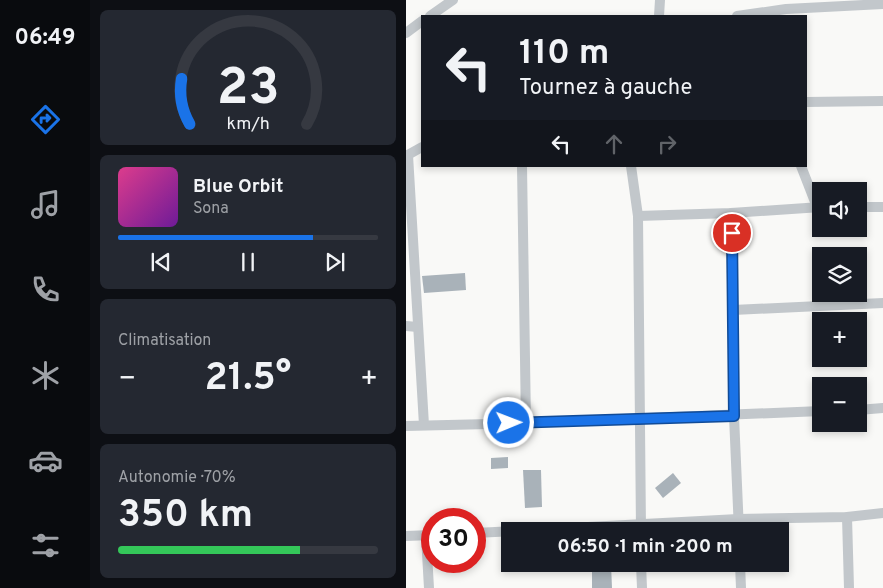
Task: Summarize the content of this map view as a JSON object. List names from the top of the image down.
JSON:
{
  "page": {
    "tabs": "06:49",
    "turn": ["110 m", "Tournez à gauche"],
    "song": ["Blue Orbit", "Sona"],
    "map_buttons": ["+", "−"],
    "tile": [
      "Climatisation",
      ["Autonomie · 70%", "350 km"]
    ],
    "heat": ["−", "21.5°", "+"],
    "limit": "30",
    "trip": "06:50 · 1 min · 200 m",
    "gauge": ["23", "km/h"]
  }
}
